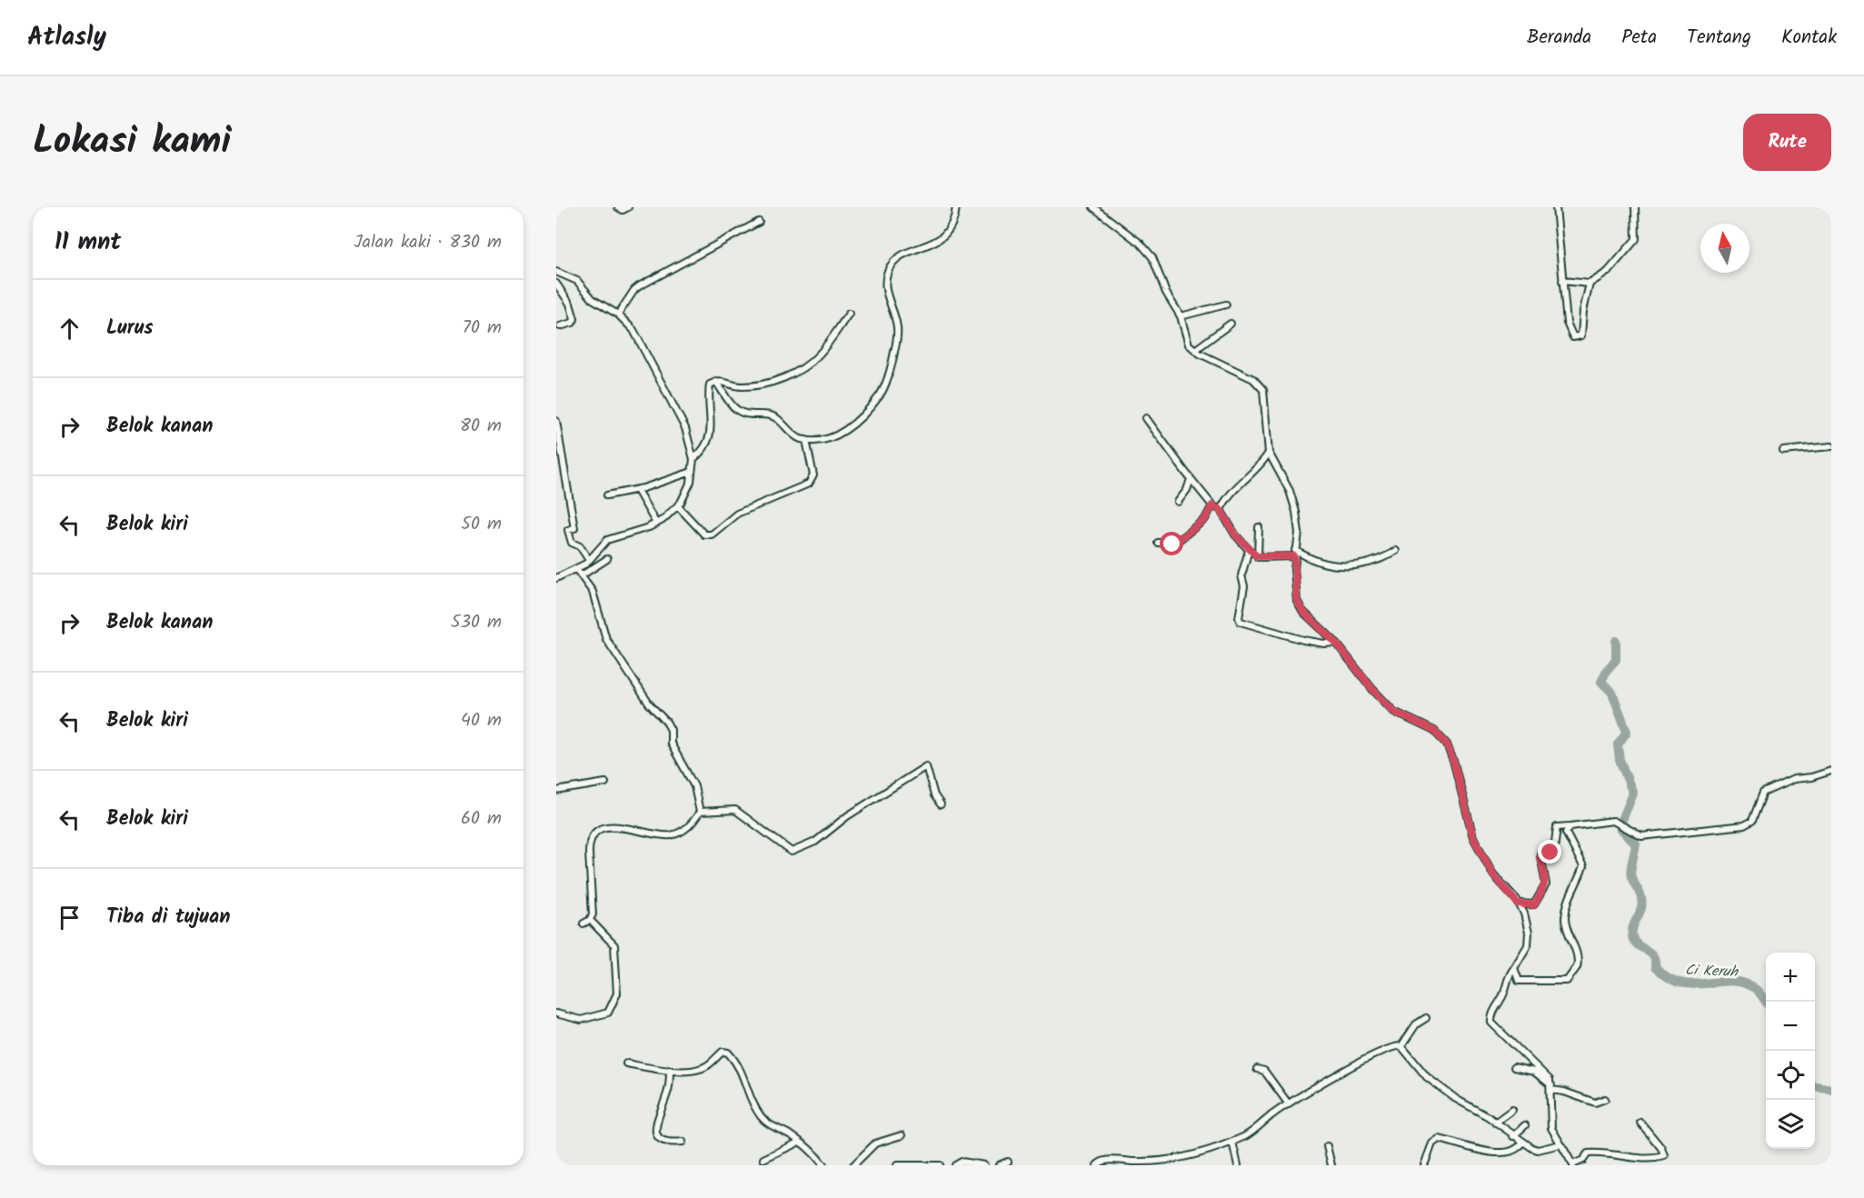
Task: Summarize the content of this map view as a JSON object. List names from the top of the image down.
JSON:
{
  "water": ["Ci Keruh"],
  "north": "top",
  "page": {
    "header": "Atlasly",
    "nav": [
      "Beranda",
      "Peta",
      "Tentang",
      "Kontak"
    ],
    "title": "Lokasi kami",
    "buttons": "Rute",
    "heading": ["11 mnt", "Jalan kaki · 830 m"],
    "list": [
      ["Lurus", "70 m"],
      ["Belok kanan", "80 m"],
      ["Belok kiri", "50 m"],
      ["Belok kanan", "530 m"],
      ["Belok kiri", "40 m"],
      ["Belok kiri", "60 m"],
      "Tiba di tujuan"
    ],
    "map_buttons": ["+", "−"]
  }
}
